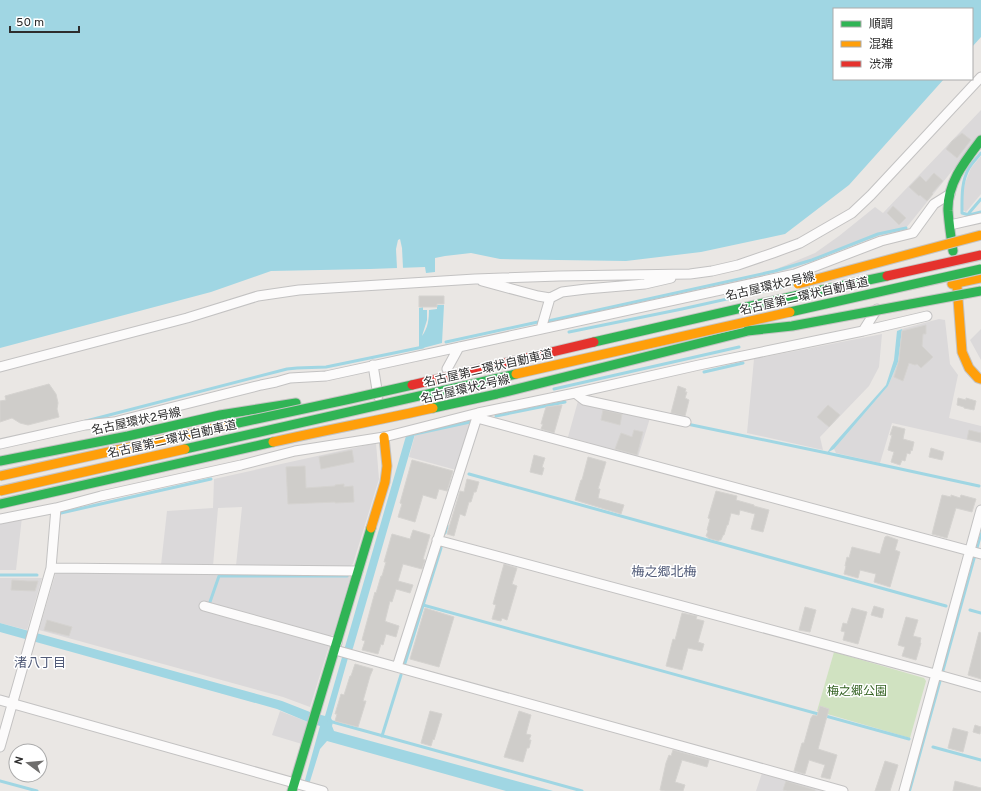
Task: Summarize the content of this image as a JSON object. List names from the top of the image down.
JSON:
{
  "streets": {
    "main road": ["名古屋環状2号線", "名古屋第二環状自動車道"]
  },
  "districts": ["梅之郷北梅", "渚八丁目"],
  "parks": ["梅之郷公園"],
  "legend": ["順調", "混雑", "渋滞"],
  "scale_bar": "50 m",
  "north": "left"
}
